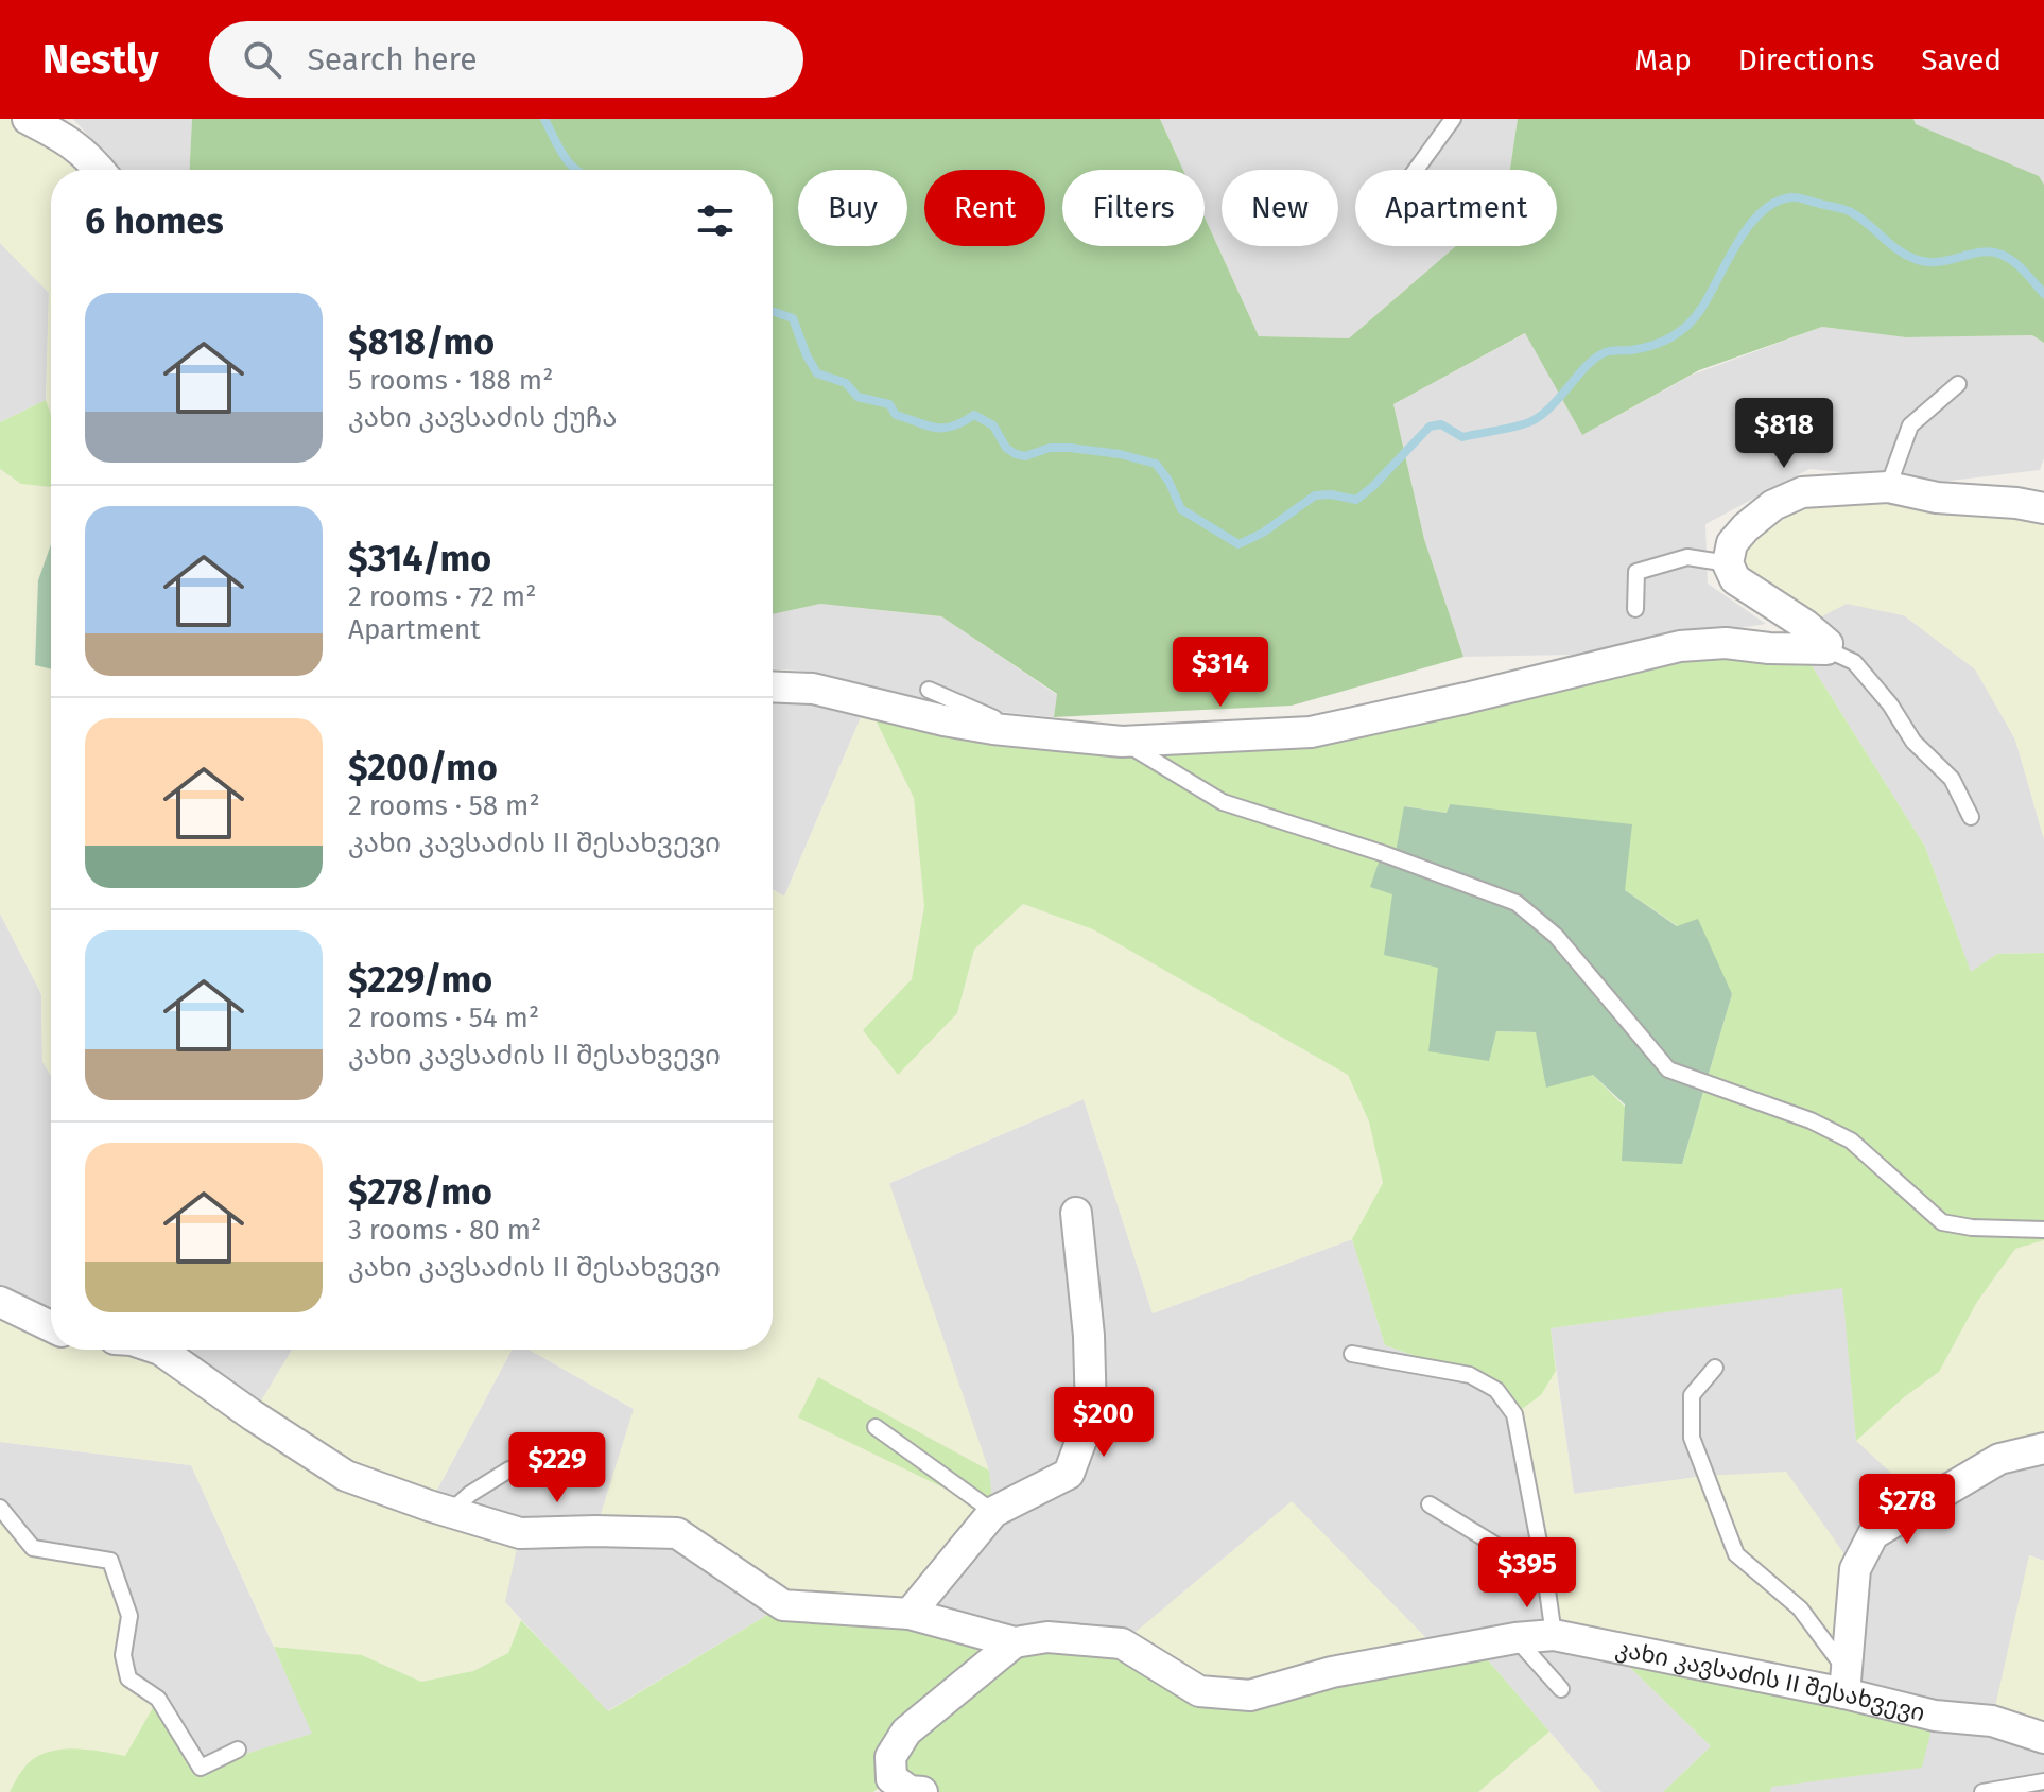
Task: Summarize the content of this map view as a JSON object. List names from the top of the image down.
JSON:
{
  "streets": {
    "street": ["კახი კავსაძის II შესახვევი"]
  },
  "page": {
    "header": "Nestly",
    "search": "Search here",
    "nav": ["Map", "Directions", "Saved"],
    "chip": [
      "Buy",
      "Rent",
      "Filters",
      "New",
      "Apartment"
    ],
    "heading": "6 homes",
    "list": [
      {
        "name": "$818/mo",
        "note": "5 rooms · 188 m² · კახი კავსაძის ქუჩა"
      },
      {
        "name": "$314/mo",
        "note": "2 rooms · 72 m² · Apartment"
      },
      {
        "name": "$200/mo",
        "note": "2 rooms · 58 m² · კახი კავსაძის II შესახვევი"
      },
      {
        "name": "$229/mo",
        "note": "2 rooms · 54 m² · კახი კავსაძის II შესახვევი"
      },
      {
        "name": "$278/mo",
        "note": "3 rooms · 80 m² · კახი კავსაძის II შესახვევი"
      }
    ],
    "price": [
      "$818",
      "$314",
      "$200",
      "$229",
      "$278",
      "$395"
    ]
  }
}
